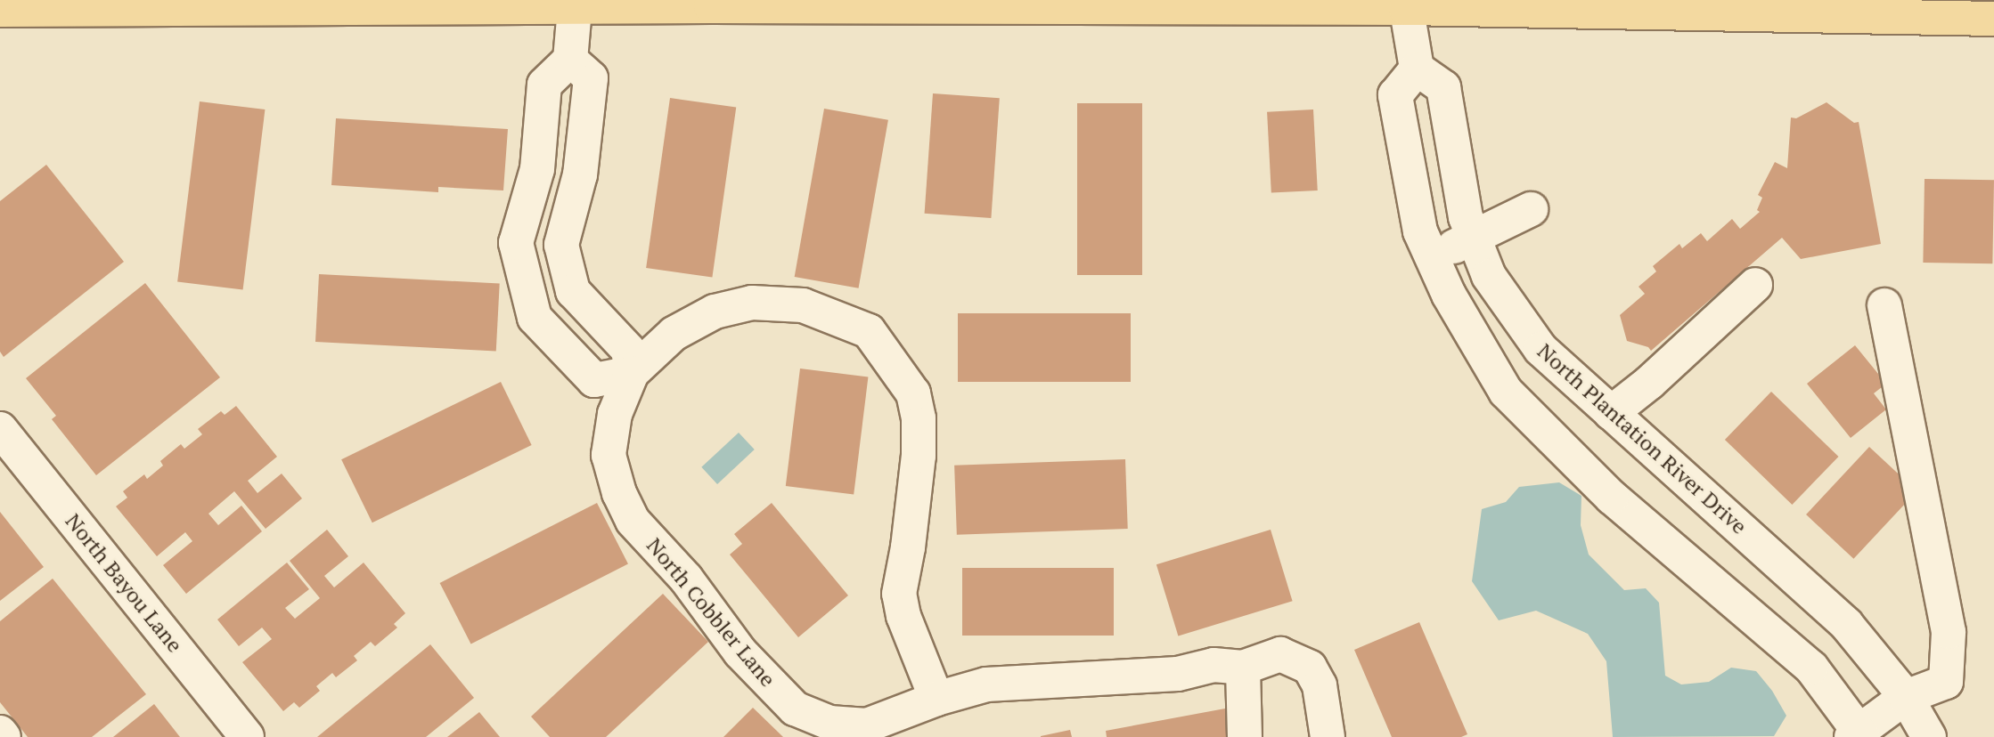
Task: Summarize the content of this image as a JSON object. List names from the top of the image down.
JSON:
{
  "streets": {
    "street": ["North Plantation River Drive", "North Bayou Lane", "North Cobbler Lane"]
  }
}
